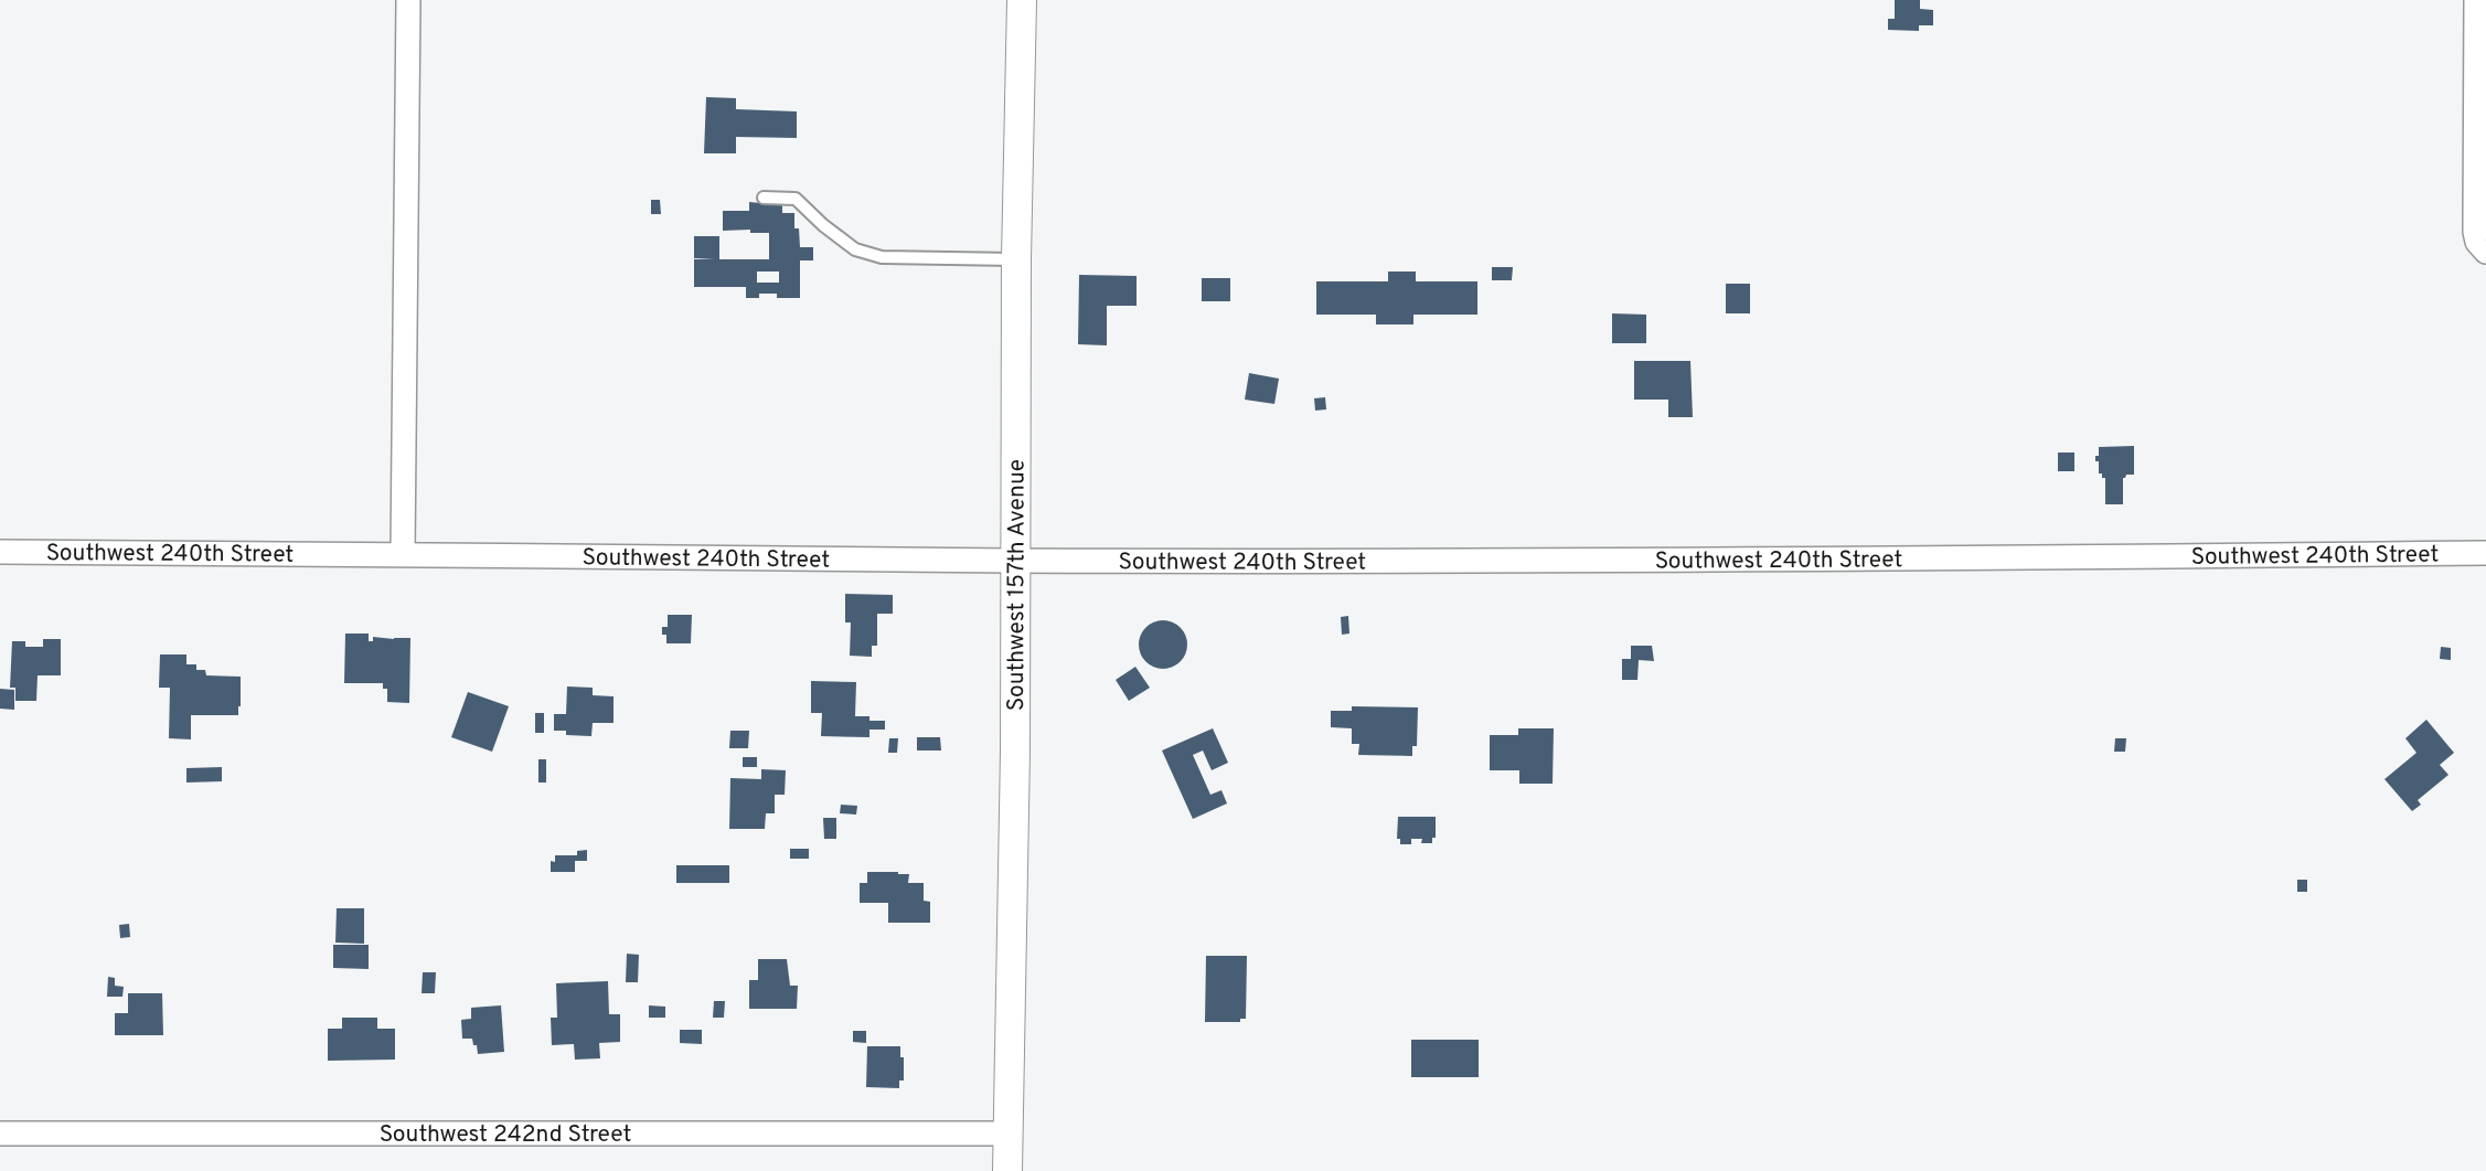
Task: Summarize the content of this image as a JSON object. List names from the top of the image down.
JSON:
{
  "streets": {
    "street": ["Southwest 240th Street", "Southwest 157th Avenue", "Southwest 242nd Street"]
  },
  "crossings": [
    ["Southwest 240th Street", "Southwest 157th Avenue"],
    ["Southwest 157th Avenue", "Southwest 242nd Street"]
  ]
}
